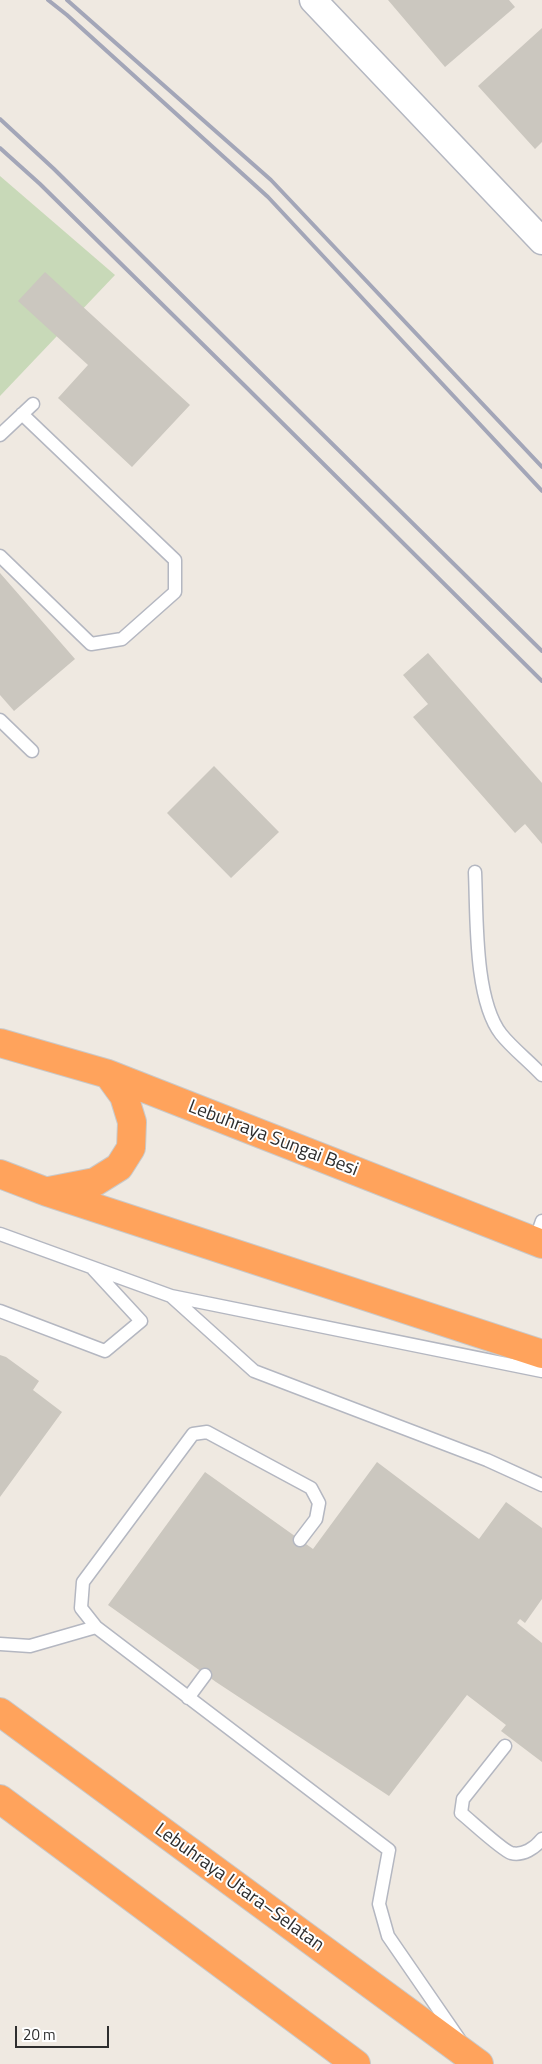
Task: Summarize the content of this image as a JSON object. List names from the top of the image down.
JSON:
{
  "streets": {
    "highway": ["Lebuhraya Sungai Besi", "Lebuhraya Utara–Selatan"]
  },
  "scale_bar": "20 m"
}
